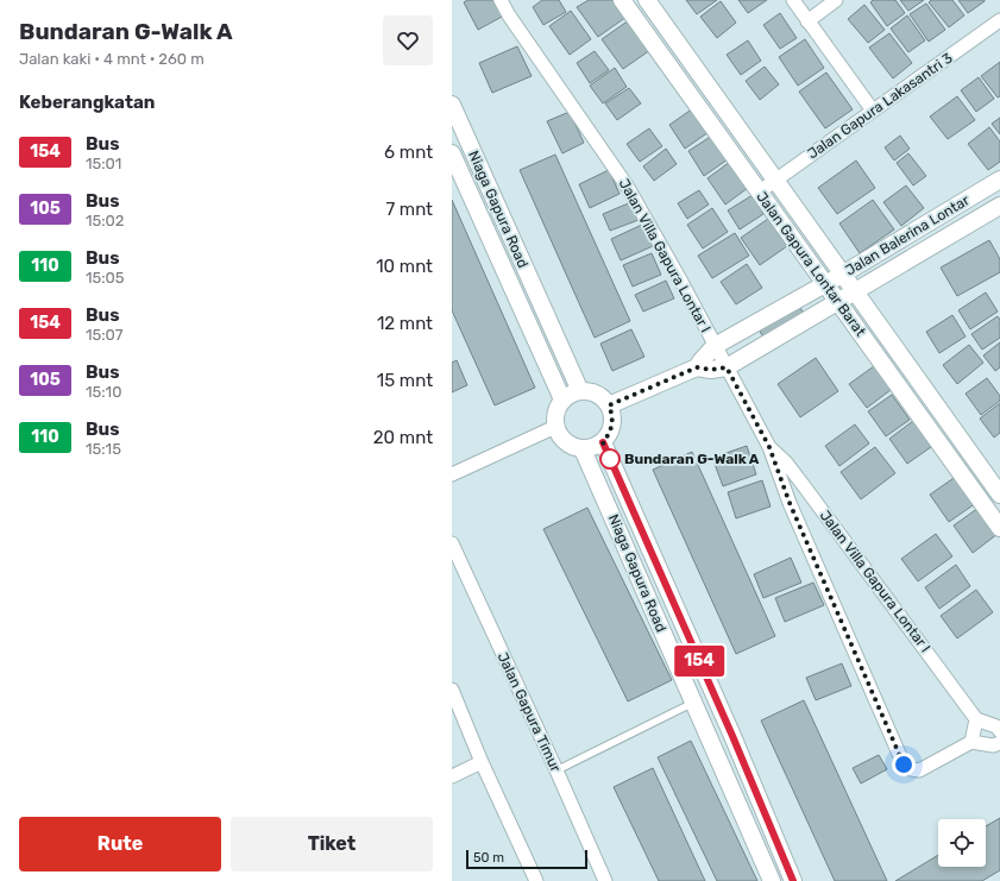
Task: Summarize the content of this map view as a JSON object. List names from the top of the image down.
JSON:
{
  "streets": {
    "street": [
      "Jalan Gapura Lakasantri 3",
      "Niaga Gapura Road",
      "Jalan Balerina Lontar",
      "Jalan Villa Gapura Lontar I",
      "Jalan Gapura Lontar Barat",
      "Jalan Gapura Timur"
    ]
  },
  "crossings": [
    ["Jalan Gapura Lakasantri 3", "Jalan Gapura Lontar Barat"],
    ["Niaga Gapura Road", "Jalan Balerina Lontar"],
    ["Jalan Balerina Lontar", "Jalan Villa Gapura Lontar I"],
    ["Jalan Balerina Lontar", "Jalan Gapura Lontar Barat"]
  ],
  "places": ["Bundaran G-Walk A"],
  "lines": ["bus line 154"],
  "scale_bar": "50 m",
  "page": {
    "heading": [
      ["Bundaran G-Walk A", "Jalan kaki · 4 mnt · 260 m"],
      "Keberangkatan"
    ],
    "on_map": "154",
    "list": [
      {
        "mark": "154",
        "name": "Bus",
        "note": "15:01",
        "value": "6 mnt"
      },
      {
        "mark": "105",
        "name": "Bus",
        "note": "15:02",
        "value": "7 mnt"
      },
      {
        "mark": "110",
        "name": "Bus",
        "note": "15:05",
        "value": "10 mnt"
      },
      {
        "mark": "154",
        "name": "Bus",
        "note": "15:07",
        "value": "12 mnt"
      },
      {
        "mark": "105",
        "name": "Bus",
        "note": "15:10",
        "value": "15 mnt"
      },
      {
        "mark": "110",
        "name": "Bus",
        "note": "15:15",
        "value": "20 mnt"
      }
    ],
    "buttons": ["Rute", "Tiket"],
    "scale": "50 m"
  }
}
